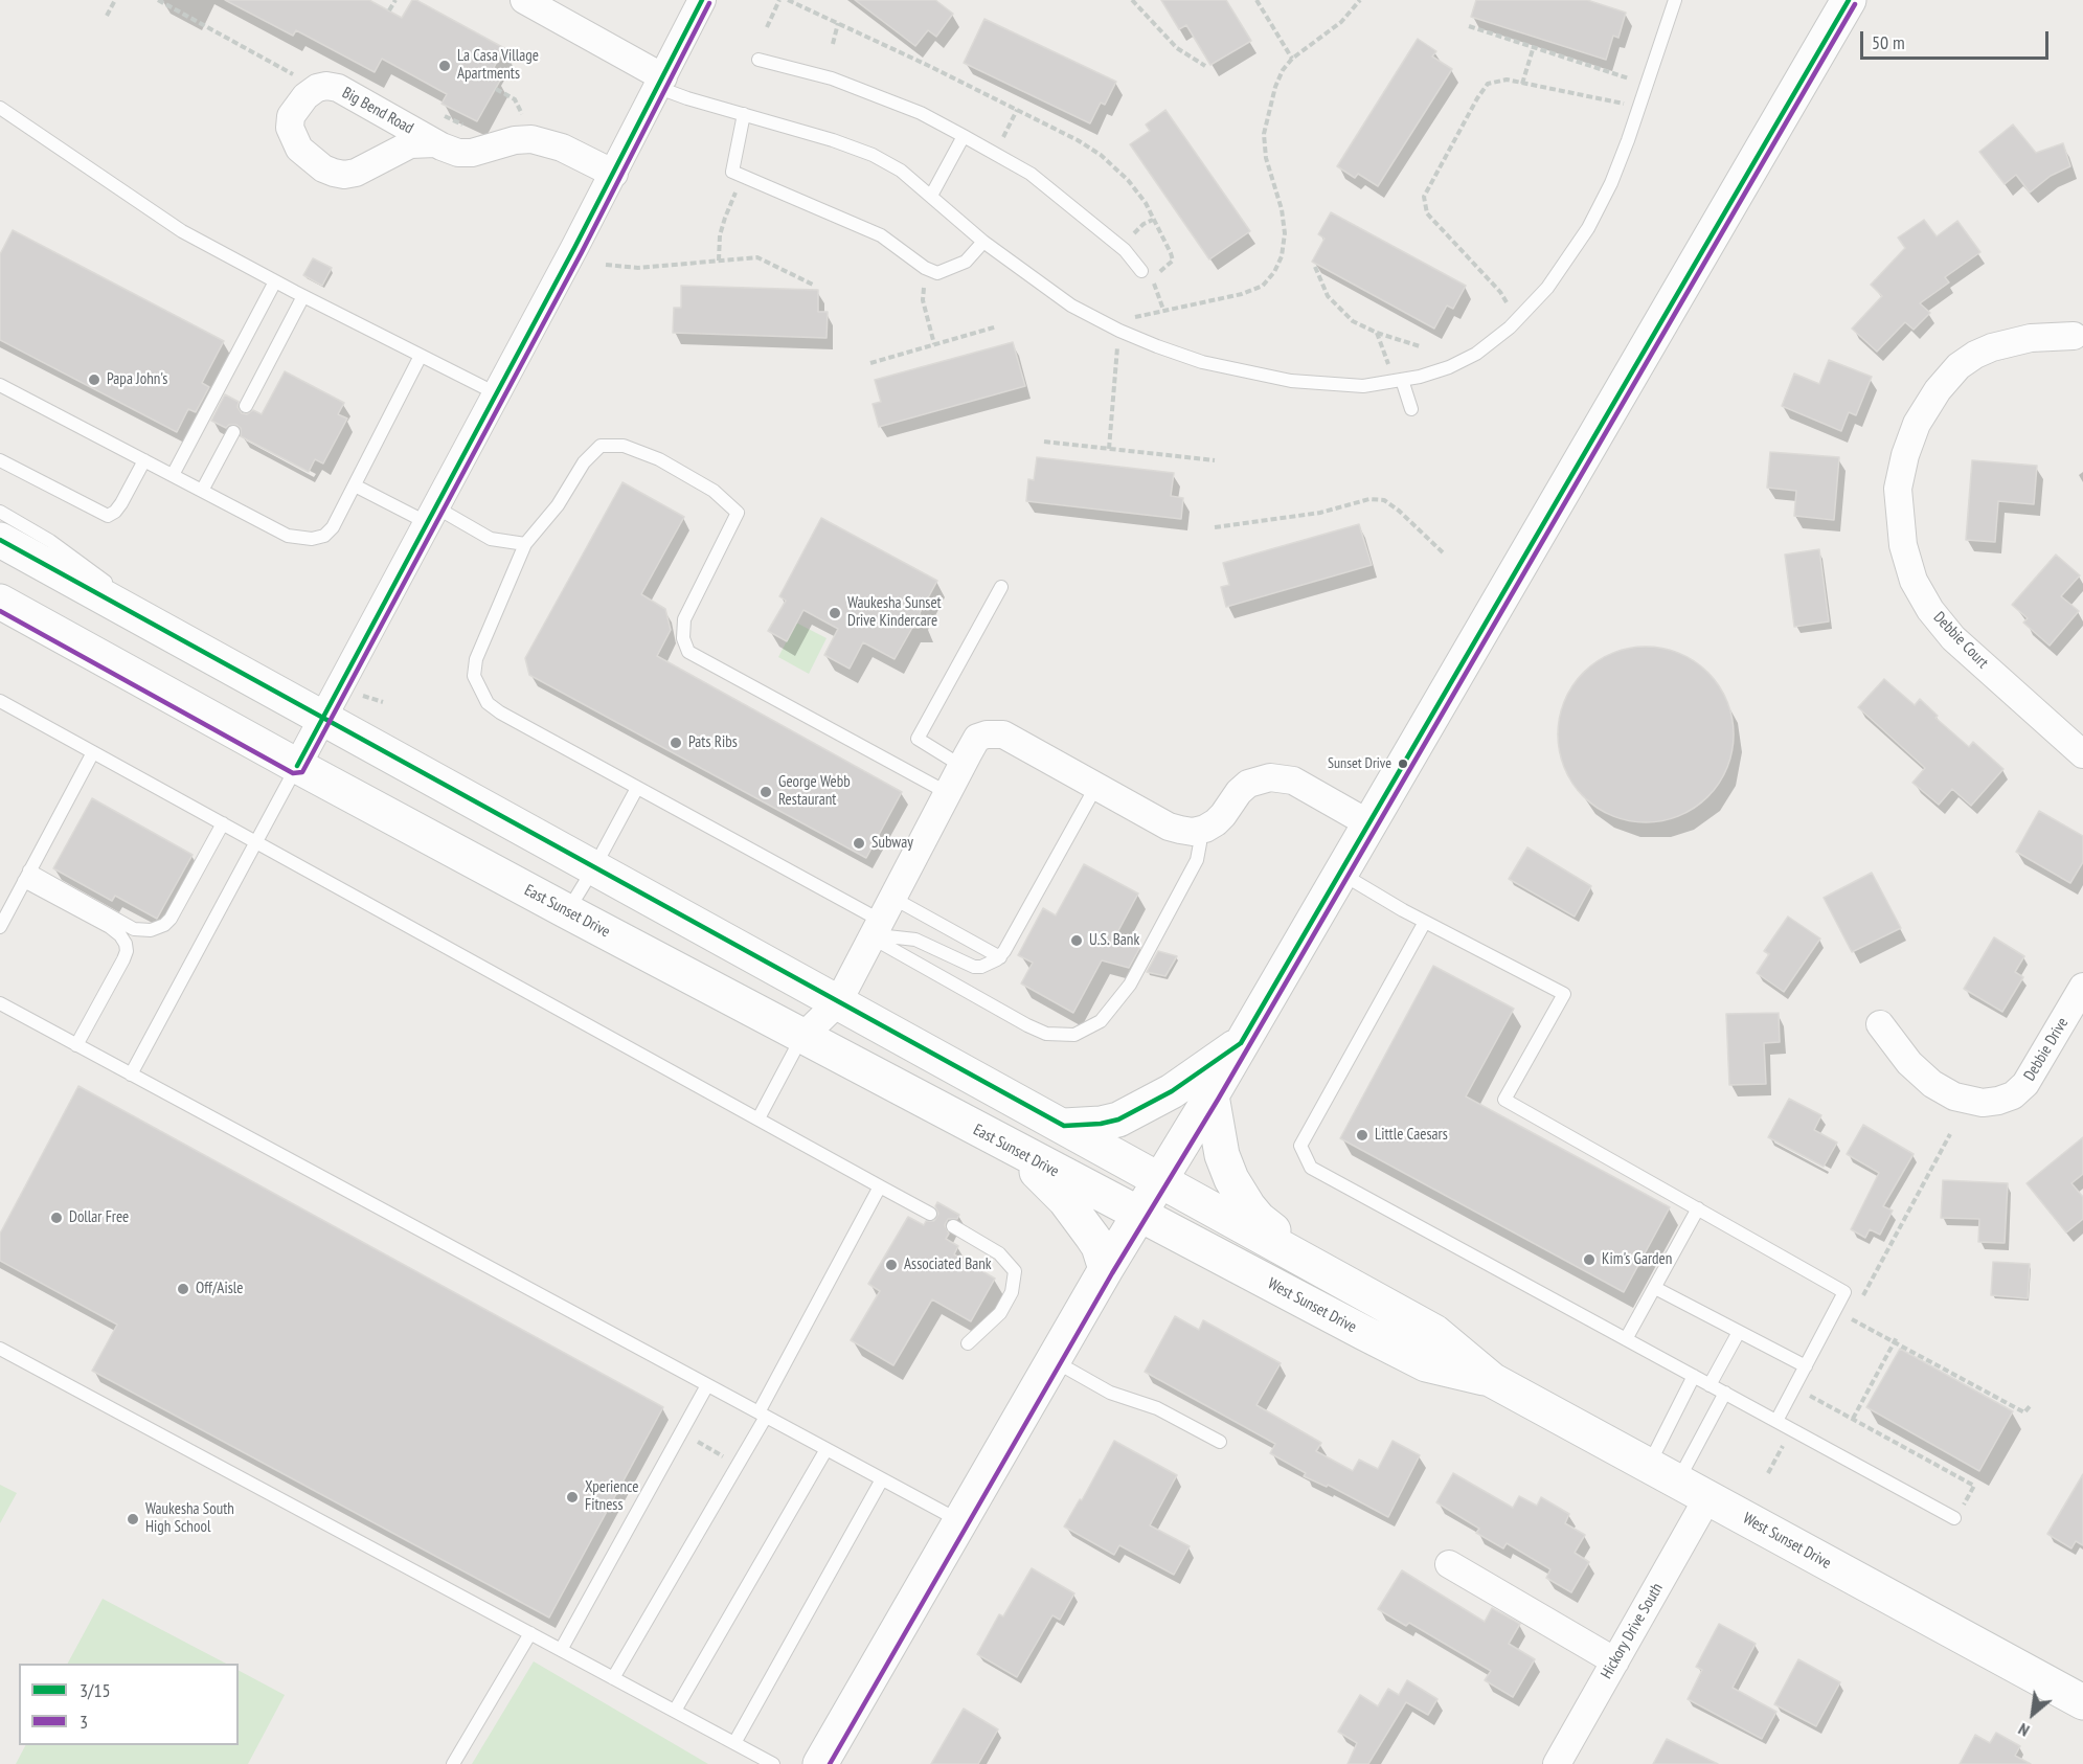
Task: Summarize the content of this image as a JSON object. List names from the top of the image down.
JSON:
{
  "streets": {
    "main road": ["East Sunset Drive", "West Sunset Drive"],
    "street": [
      "Big Bend Road",
      "Debbie Court",
      "Debbie Drive",
      "Hickory Drive South"
    ]
  },
  "crossings": [
    ["East Sunset Drive", "West Sunset Drive"],
    ["West Sunset Drive", "Hickory Drive South"]
  ],
  "places": [
    "La Casa Village Apartments",
    "Papa John's",
    "Waukesha Sunset Drive Kindercare",
    "Pats Ribs",
    "Sunset Drive",
    "George Webb Restaurant",
    "Subway",
    "U.S. Bank",
    "Little Caesars",
    "Dollar Free",
    "Kim's Garden",
    "Associated Bank",
    "Off/Aisle",
    "Xperience Fitness",
    "Waukesha South High School"
  ],
  "lines": ["transit line 3/15", "transit line 3"],
  "legend": ["3/15", "3"],
  "scale_bar": "50 m",
  "north": "bottom left"
}
